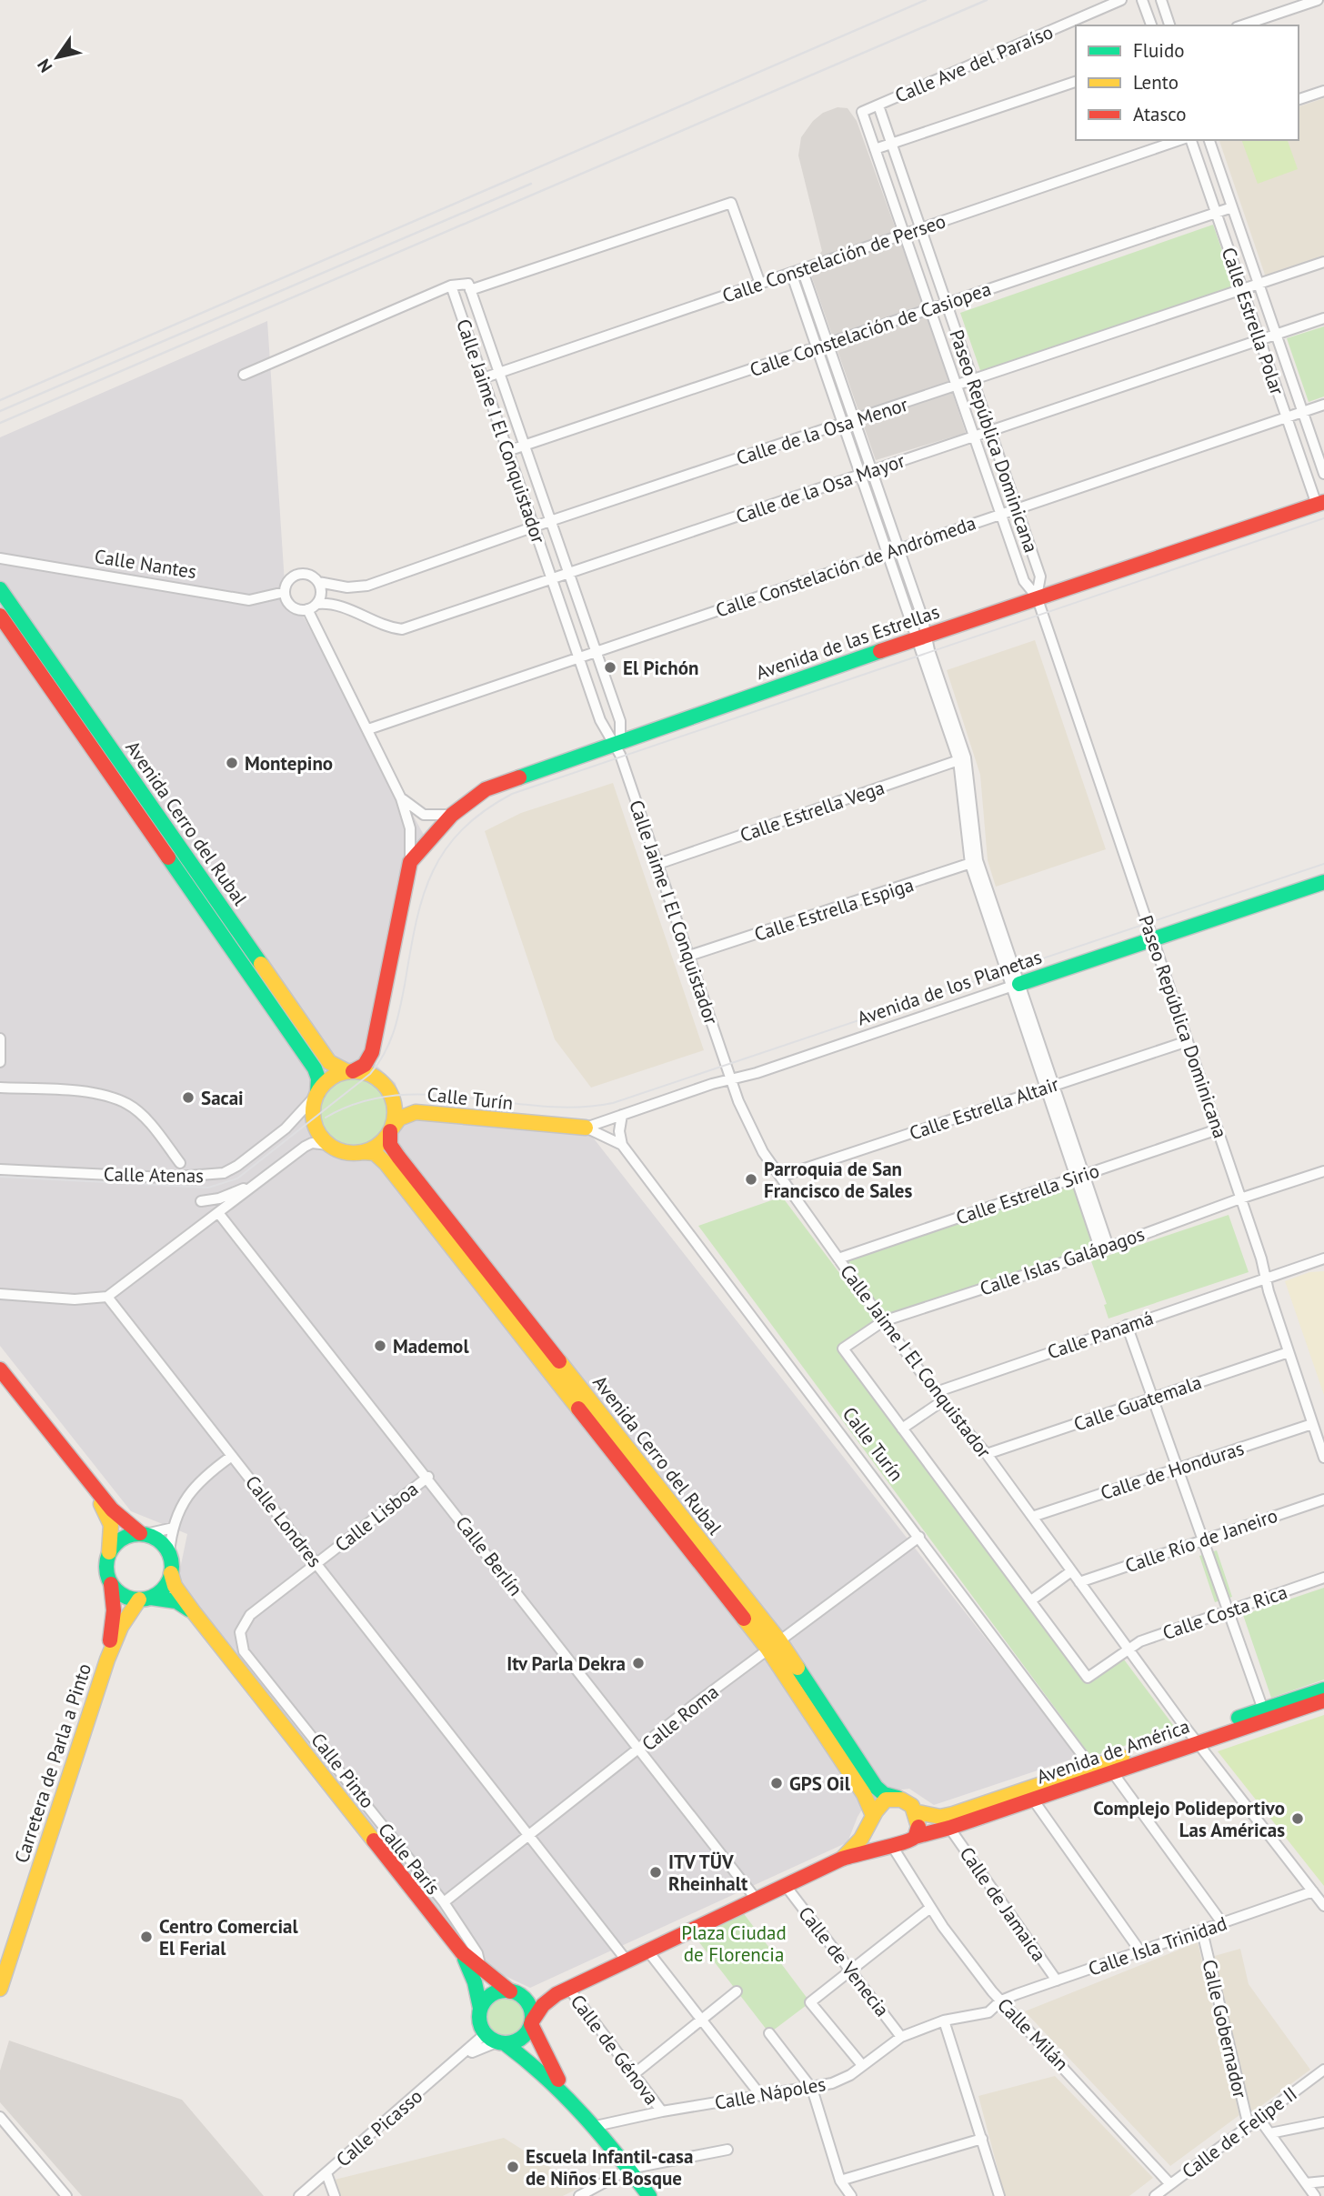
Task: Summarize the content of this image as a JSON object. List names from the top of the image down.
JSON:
{
  "streets": {
    "street": [
      "Calle Ave del Paraíso",
      "Calle Constelación de Perseo",
      "Calle Estrella Polar",
      "Calle Constelación de Casiopea",
      "Calle Jaime I El Conquistador",
      "Calle de la Osa Menor",
      "Paseo República Dominicana",
      "Calle de la Osa Mayor",
      "Calle Nantes",
      "Calle Constelación de Andrómeda",
      "Avenida de las Estrellas",
      "Calle Estrella Vega",
      "Avenida Cerro del Rubal",
      "Calle Estrella Espiga",
      "Avenida de los Planetas",
      "Calle Turín",
      "Calle Estrella Altair",
      "Calle Atenas",
      "Calle Estrella Sirio",
      "Calle Islas Galápagos",
      "Calle Panamá",
      "Calle Guatemala",
      "Calle de Honduras",
      "Calle Lisboa",
      "Calle Londres",
      "Calle Río de Janeiro",
      "Calle Berlín",
      "Calle Costa Rica",
      "Calle Roma",
      "Avenida de América",
      "Carretera de Parla a Pinto",
      "Calle Pinto",
      "Calle París",
      "Calle de Jamaica",
      "Calle Isla Trinidad",
      "Calle de Venecia",
      "Calle Gobernador",
      "Calle Milán",
      "Calle de Génova",
      "Calle Nápoles",
      "Calle Picasso",
      "Calle de Felipe II"
    ]
  },
  "crossings": [
    ["Calle Ave del Paraíso", "Paseo República Dominicana"],
    ["Calle Constelación de Perseo", "Calle Jaime I El Conquistador"],
    ["Calle Constelación de Perseo", "Paseo República Dominicana"],
    ["Calle Estrella Polar", "Calle Constelación de Casiopea"],
    ["Calle Estrella Polar", "Calle de la Osa Menor"],
    ["Calle Estrella Polar", "Calle de la Osa Mayor"],
    ["Calle Estrella Polar", "Calle Constelación de Andrómeda"],
    ["Calle Estrella Polar", "Avenida de las Estrellas"],
    ["Calle Constelación de Casiopea", "Calle Jaime I El Conquistador"],
    ["Calle Constelación de Casiopea", "Paseo República Dominicana"],
    ["Calle Jaime I El Conquistador", "Calle de la Osa Menor"],
    ["Calle Jaime I El Conquistador", "Calle de la Osa Mayor"],
    ["Calle Jaime I El Conquistador", "Calle Constelación de Andrómeda"],
    ["Calle Jaime I El Conquistador", "Avenida de las Estrellas"],
    ["Calle Jaime I El Conquistador", "Calle Estrella Vega"],
    ["Calle Jaime I El Conquistador", "Calle Estrella Espiga"],
    ["Calle Jaime I El Conquistador", "Avenida de los Planetas"],
    ["Calle Jaime I El Conquistador", "Calle Estrella Altair"],
    ["Calle Jaime I El Conquistador", "Calle Estrella Sirio"],
    ["Calle Jaime I El Conquistador", "Calle Islas Galápagos"],
    ["Calle Jaime I El Conquistador", "Calle Panamá"],
    ["Calle Jaime I El Conquistador", "Calle Guatemala"],
    ["Calle Jaime I El Conquistador", "Calle de Honduras"],
    ["Calle Jaime I El Conquistador", "Calle Río de Janeiro"],
    ["Calle Jaime I El Conquistador", "Calle Costa Rica"],
    ["Calle Jaime I El Conquistador", "Avenida de América"],
    ["Calle Jaime I El Conquistador", "Calle Isla Trinidad"],
    ["Calle de la Osa Menor", "Paseo República Dominicana"],
    ["Calle de la Osa Menor", "Calle de la Osa Mayor"],
    ["Calle de la Osa Menor", "Calle Nantes"],
    ["Paseo República Dominicana", "Calle de la Osa Mayor"],
    ["Paseo República Dominicana", "Calle Constelación de Andrómeda"],
    ["Paseo República Dominicana", "Avenida de las Estrellas"],
    ["Paseo República Dominicana", "Avenida de los Planetas"],
    ["Paseo República Dominicana", "Calle Estrella Altair"],
    ["Paseo República Dominicana", "Calle Estrella Sirio"],
    ["Paseo República Dominicana", "Calle Islas Galápagos"],
    ["Paseo República Dominicana", "Calle Panamá"],
    ["Paseo República Dominicana", "Calle Guatemala"],
    ["Paseo República Dominicana", "Calle de Honduras"],
    ["Calle de la Osa Mayor", "Calle Nantes"],
    ["Avenida Cerro del Rubal", "Calle Turín"],
    ["Avenida Cerro del Rubal", "Calle Atenas"],
    ["Avenida Cerro del Rubal", "Calle Roma"],
    ["Avenida Cerro del Rubal", "Avenida de América"],
    ["Avenida Cerro del Rubal", "Calle Milán"],
    ["Avenida de los Planetas", "Calle Turín"],
    ["Calle Turín", "Calle Atenas"],
    ["Calle Turín", "Calle Roma"],
    ["Calle Turín", "Avenida de América"],
    ["Calle Lisboa", "Calle Londres"],
    ["Calle Lisboa", "Calle Berlín"],
    ["Calle Lisboa", "Calle París"],
    ["Calle Londres", "Calle Roma"],
    ["Calle Berlín", "Calle Roma"],
    ["Calle Roma", "Calle París"],
    ["Avenida de América", "Calle de Jamaica"],
    ["Avenida de América", "Calle Milán"],
    ["Carretera de Parla a Pinto", "Calle Pinto"],
    ["Calle Pinto", "Calle París"],
    ["Calle Pinto", "Calle Picasso"],
    ["Calle de Jamaica", "Calle Isla Trinidad"],
    ["Calle Isla Trinidad", "Calle Gobernador"],
    ["Calle Isla Trinidad", "Calle Milán"],
    ["Calle Isla Trinidad", "Calle Nápoles"],
    ["Calle de Venecia", "Calle Nápoles"],
    ["Calle Gobernador", "Calle de Felipe II"],
    ["Calle Milán", "Calle Nápoles"],
    ["Calle Milán", "Calle de Felipe II"],
    ["Calle de Génova", "Calle Nápoles"]
  ],
  "parks": ["Plaza Ciudad de Florencia"],
  "places": [
    "El Pichón",
    "Montepino",
    "Sacai",
    "Parroquia de San Francisco de Sales",
    "Mademol",
    "Itv Parla Dekra",
    "GPS Oil",
    "Complejo Polideportivo Las Américas",
    "ITV TÜV Rheinhalt",
    "Centro Comercial El Ferial",
    "Escuela Infantil-casa de Niños El Bosque"
  ],
  "legend": ["Fluido", "Lento", "Atasco"],
  "north": "bottom left"
}
